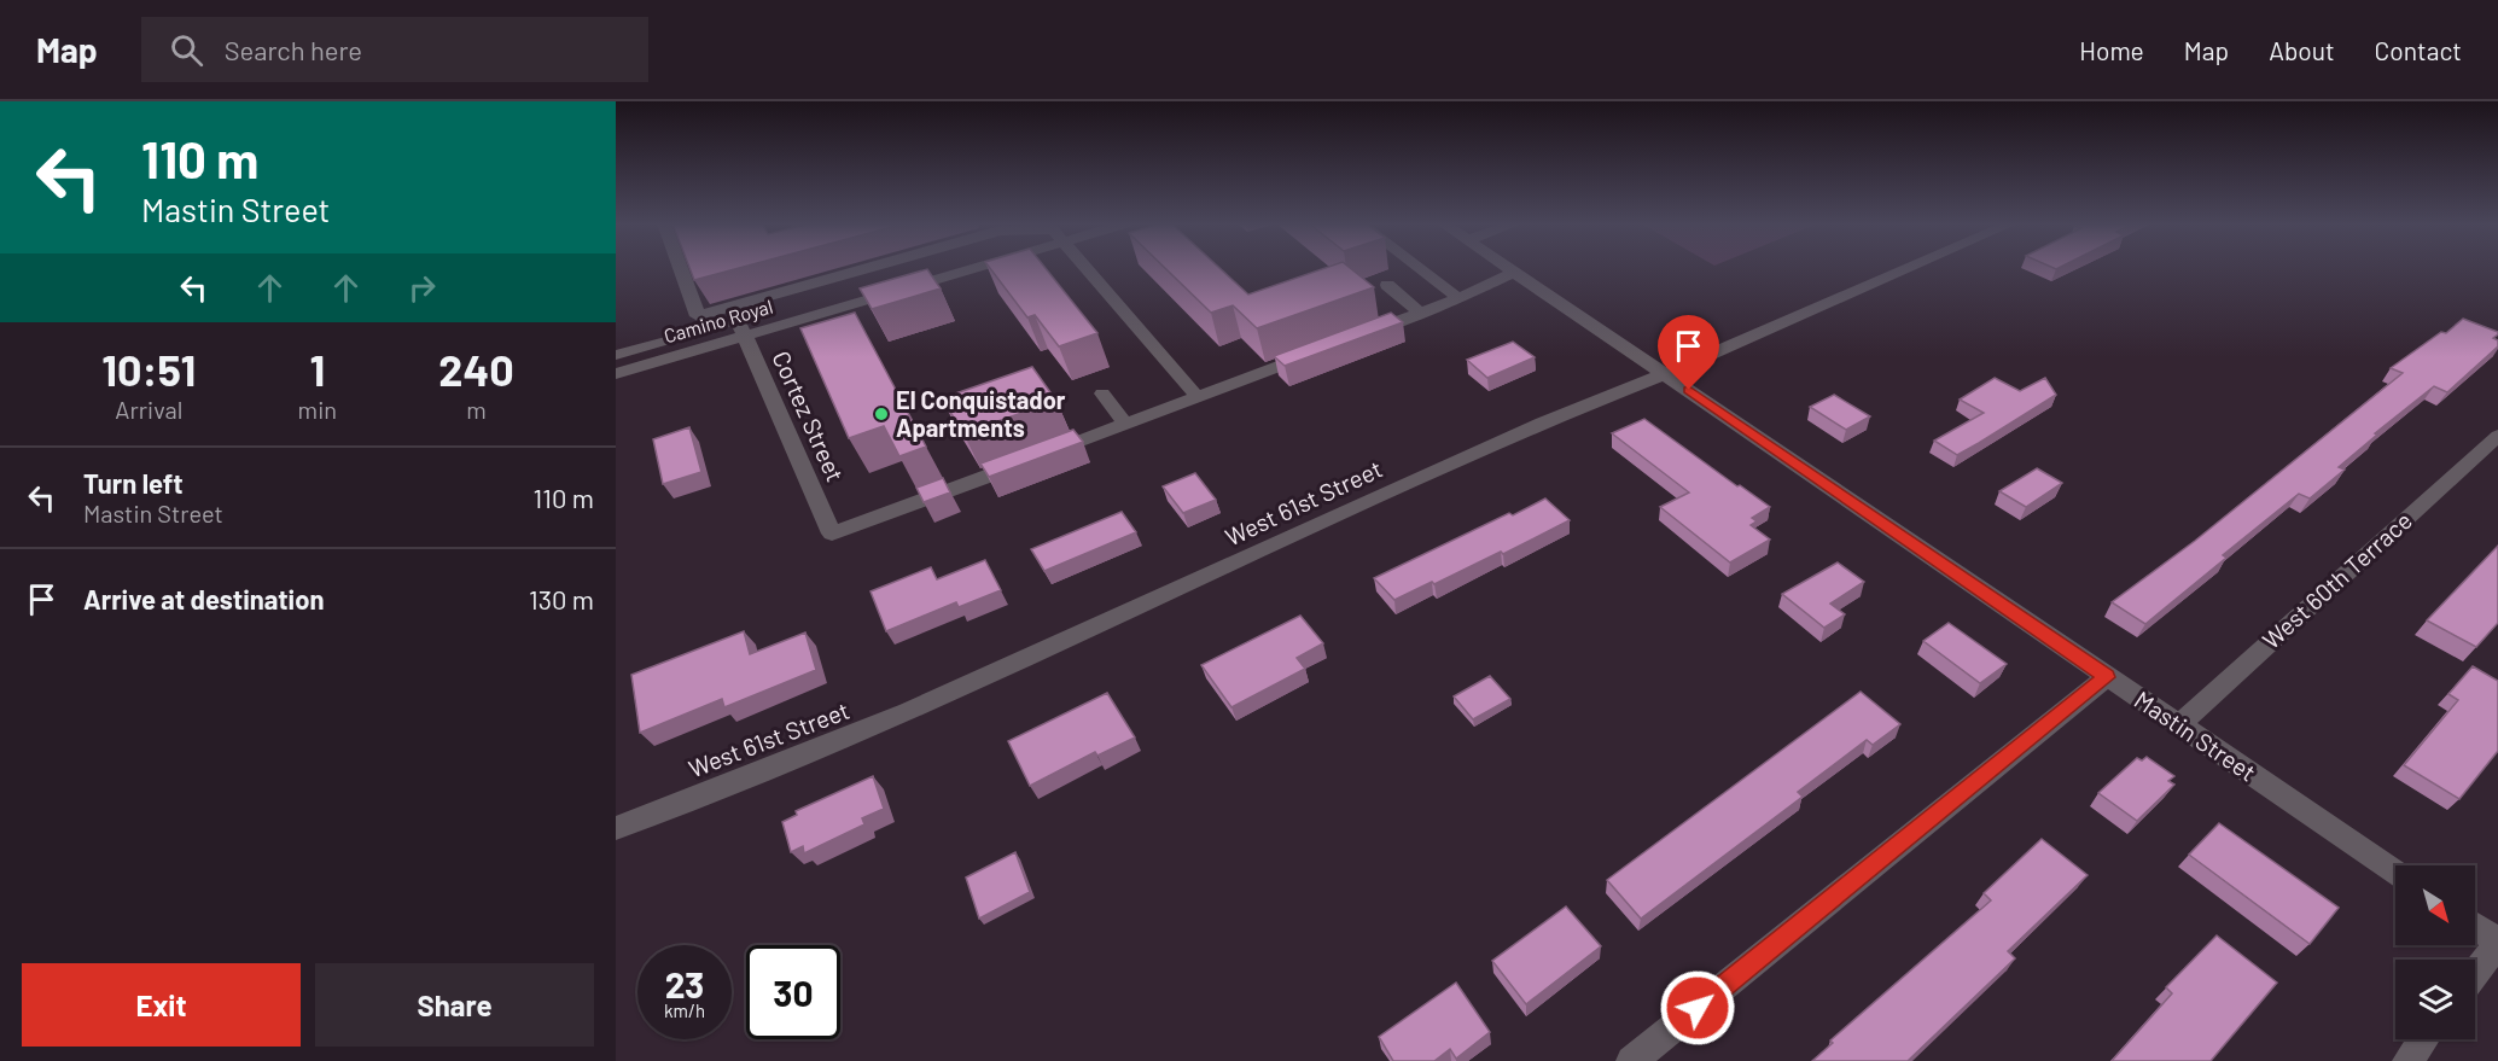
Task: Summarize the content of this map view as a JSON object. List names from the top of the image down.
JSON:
{
  "streets": {
    "street": [
      "Camino Royal",
      "Cortez Street",
      "West 61st Street",
      "West 60th Terrace",
      "Mastin Street"
    ]
  },
  "crossings": [
    ["Camino Royal", "Cortez Street"],
    ["West 61st Street", "Mastin Street"],
    ["West 60th Terrace", "Mastin Street"]
  ],
  "places": ["El Conquistador Apartments"],
  "north": "bottom right",
  "page": {
    "header": "Map",
    "search": "Search here",
    "nav": [
      "Home",
      "Map",
      "About",
      "Contact"
    ],
    "turn": ["110 m", "Mastin Street"],
    "eta": [
      "10:51",
      "Arrival",
      "1",
      "min",
      "240",
      "m"
    ],
    "list": [
      {
        "name": "Turn left",
        "note": "Mastin Street",
        "value": "110 m"
      },
      {
        "name": "Arrive at destination",
        "value": "130 m"
      }
    ],
    "speed": "23 km/h",
    "limit": "30",
    "buttons": ["Exit", "Share"]
  }
}
